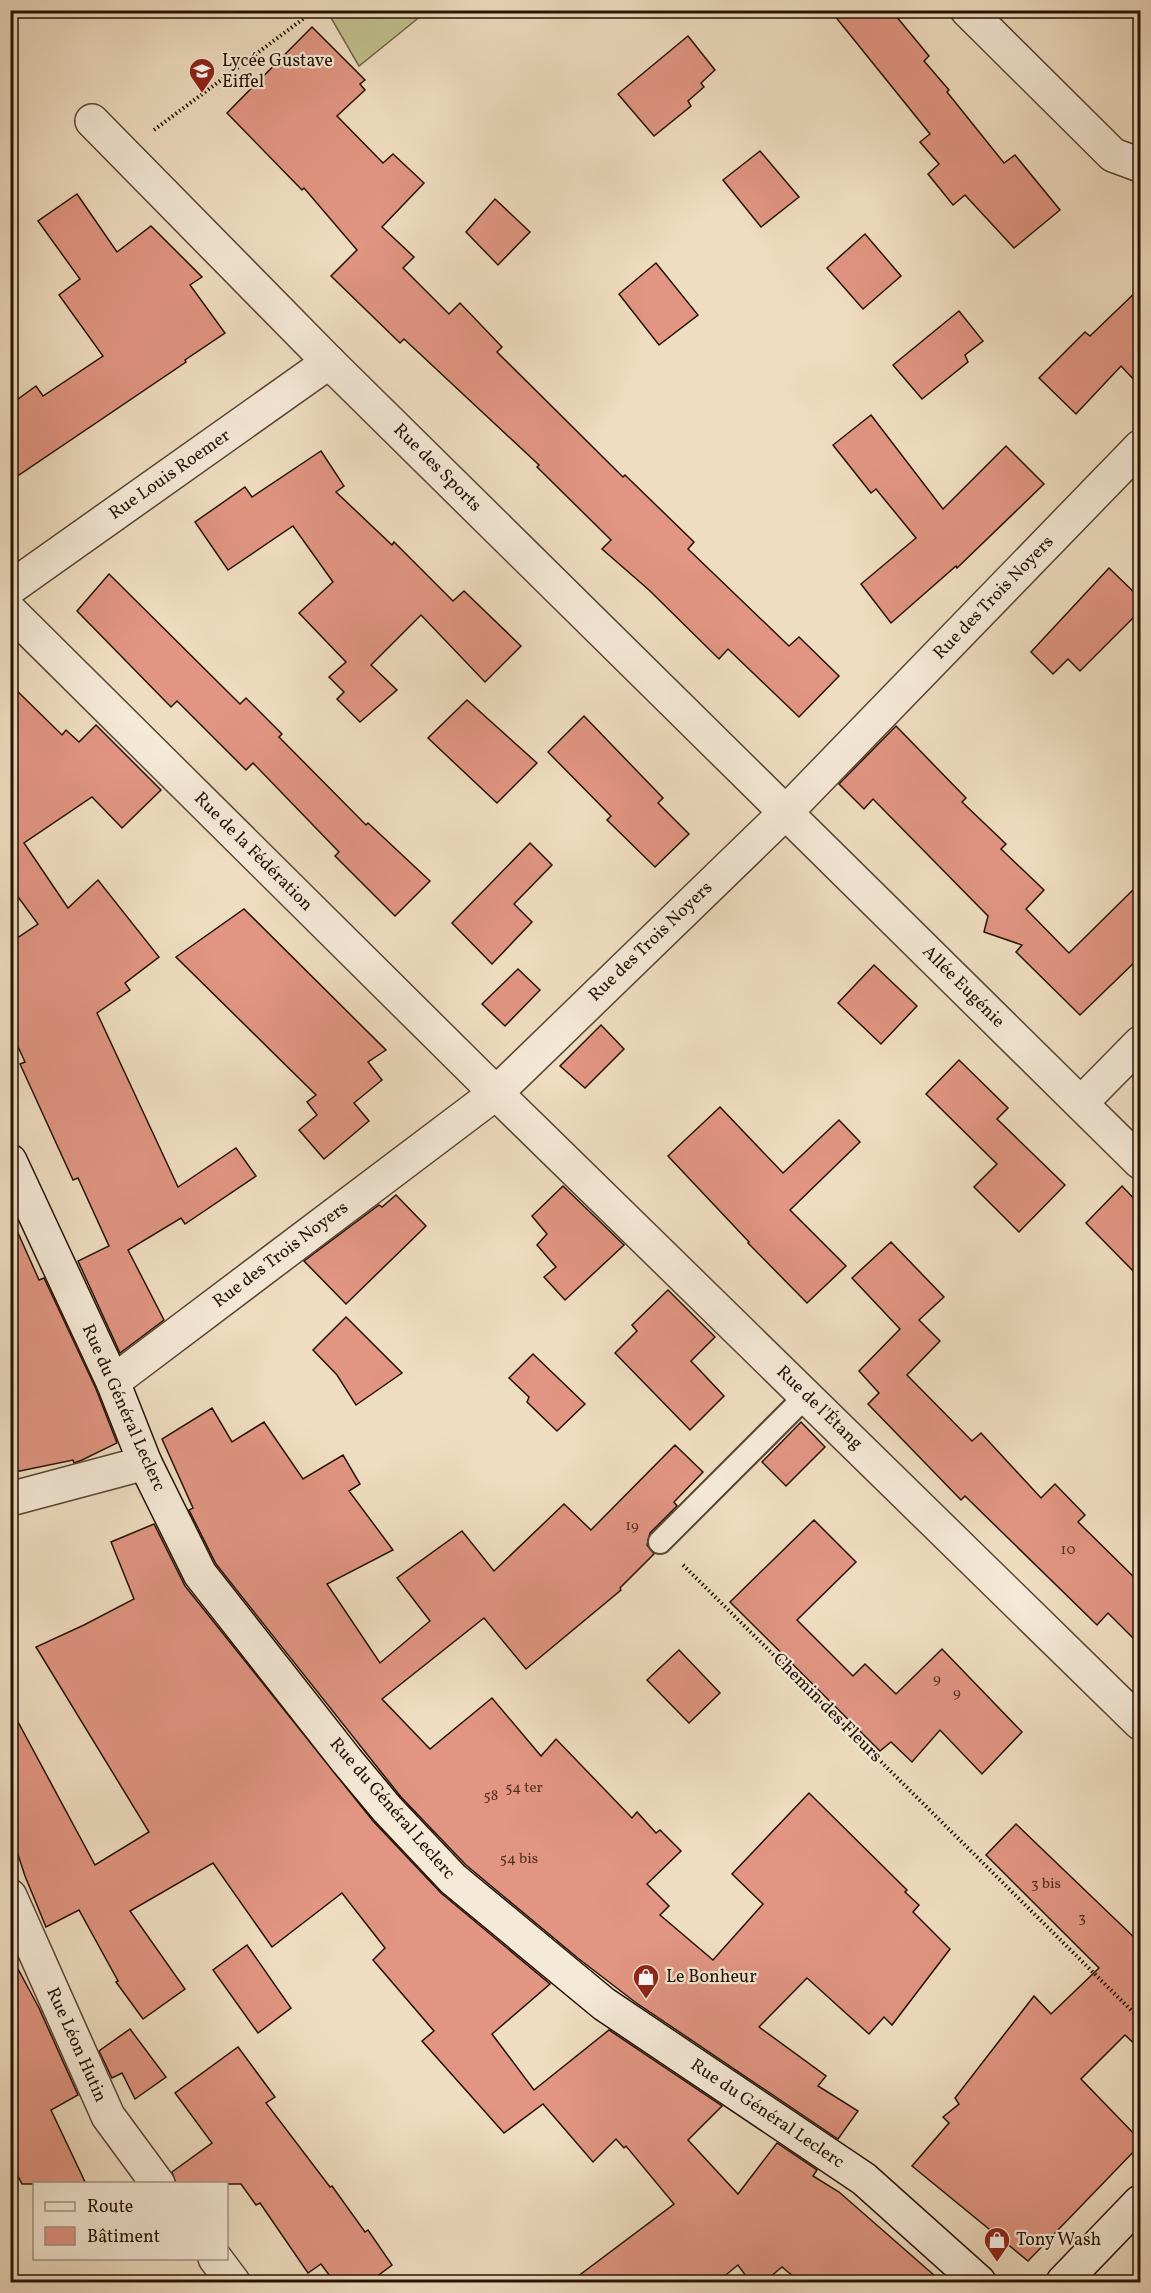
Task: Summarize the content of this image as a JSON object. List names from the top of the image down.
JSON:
{
  "streets": {
    "street": [
      "Rue des Sports",
      "Rue Louis Roemer",
      "Rue des Trois Noyers",
      "Rue de la Fédération",
      "Allée Eugénie",
      "Rue du Général Leclerc",
      "Rue de l'Étang",
      "Rue Léon Hutin"
    ],
    "path": ["Chemin des Fleurs"]
  },
  "crossings": [
    ["Rue des Sports", "Rue Louis Roemer"],
    ["Rue des Sports", "Rue des Trois Noyers"],
    ["Rue des Sports", "Allée Eugénie"],
    ["Rue des Trois Noyers", "Rue de la Fédération"],
    ["Rue des Trois Noyers", "Allée Eugénie"],
    ["Rue des Trois Noyers", "Rue du Général Leclerc"],
    ["Rue des Trois Noyers", "Rue de l'Étang"],
    ["Rue de la Fédération", "Rue de l'Étang"]
  ],
  "places": {
    "school or university": ["Lycée Gustave Eiffel"],
    "shop": ["Le Bonheur", "Tony Wash"]
  },
  "house_numbers": [
    "19",
    "10",
    "9",
    "9",
    "54 ter",
    "58",
    "54 bis",
    "3 bis",
    "3"
  ],
  "legend": ["Route", "Bâtiment"]
}
